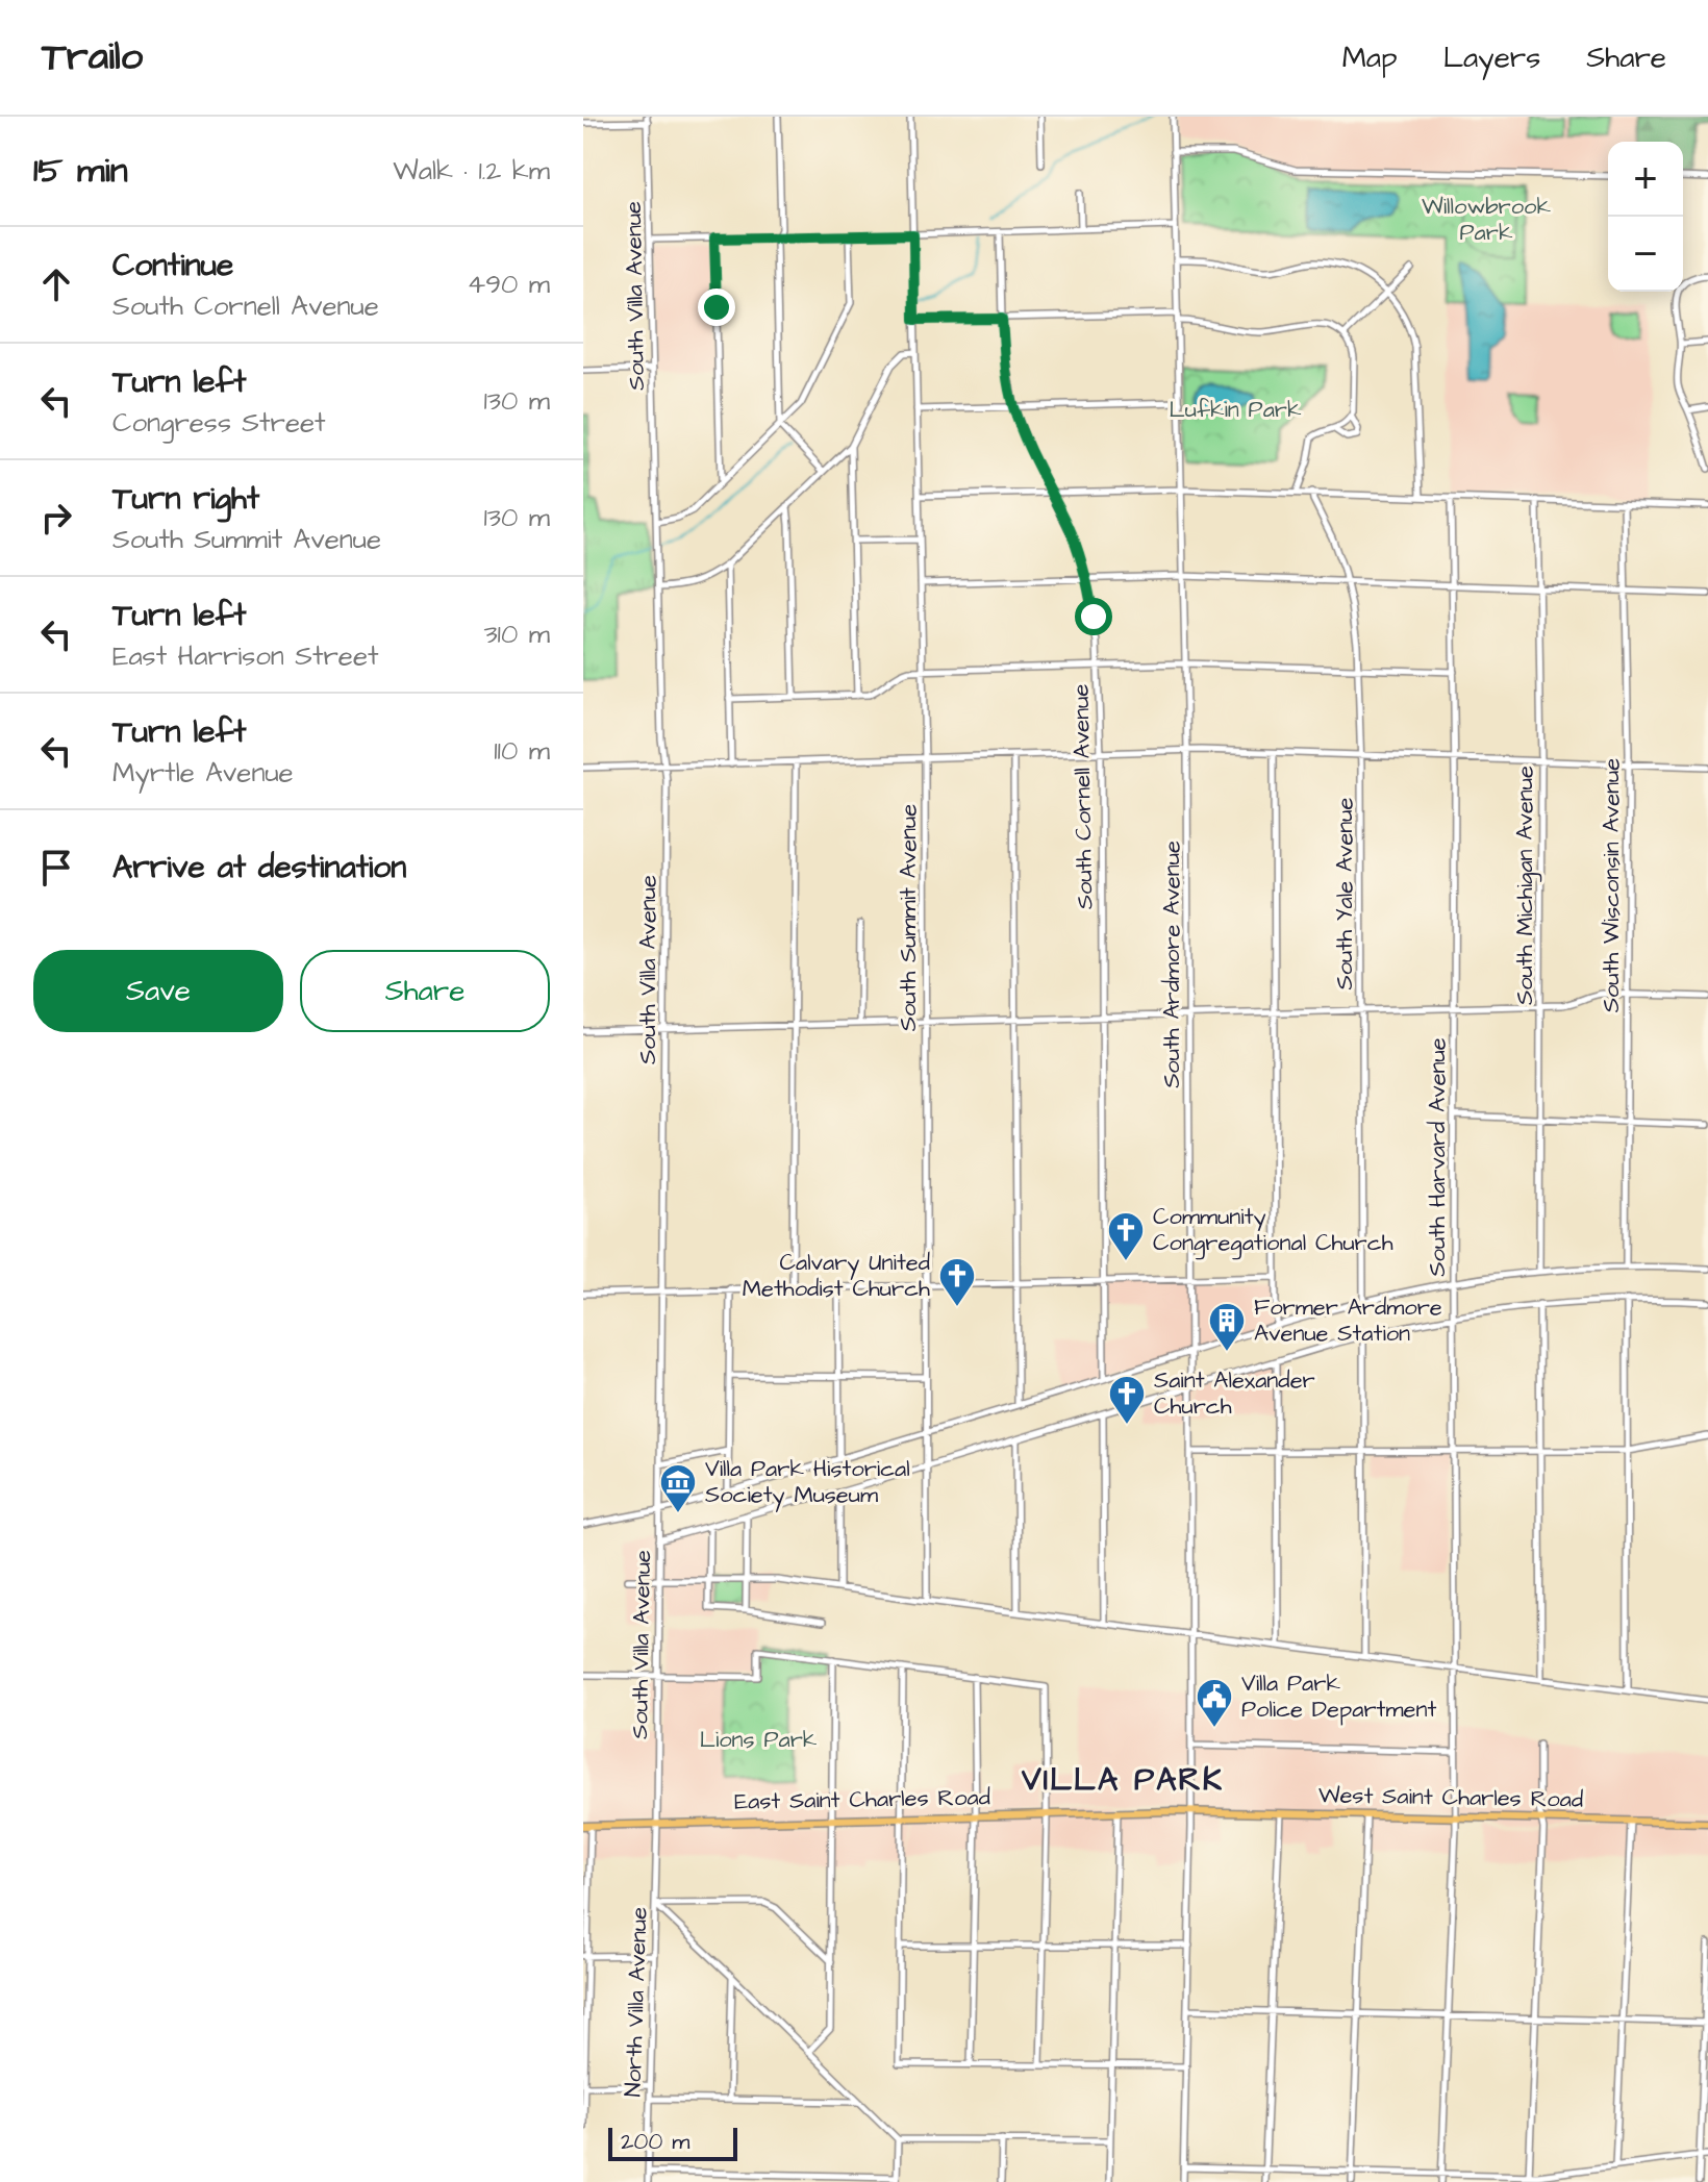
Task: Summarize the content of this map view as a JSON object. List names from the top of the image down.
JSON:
{
  "streets": {
    "main road": ["West Saint Charles Road", "East Saint Charles Road"],
    "street": [
      "South Villa Avenue",
      "South Cornell Avenue",
      "South Michigan Avenue",
      "South Wisconsin Avenue",
      "South Yale Avenue",
      "South Summit Avenue",
      "South Ardmore Avenue",
      "South Harvard Avenue",
      "North Villa Avenue"
    ]
  },
  "crossings": [
    ["South Villa Avenue", "East Saint Charles Road"],
    ["South Villa Avenue", "North Villa Avenue"],
    ["South Ardmore Avenue", "West Saint Charles Road"],
    ["South Ardmore Avenue", "East Saint Charles Road"],
    ["South Harvard Avenue", "West Saint Charles Road"],
    ["West Saint Charles Road", "East Saint Charles Road"],
    ["East Saint Charles Road", "North Villa Avenue"]
  ],
  "districts": ["VILLA PARK"],
  "parks": ["Willowbrook Park", "Lufkin Park", "Lions Park"],
  "places": {
    "church": ["Community Congregational Church", "Calvary United Methodist Church", "Saint Alexander Church"],
    "building": ["Former Ardmore Avenue Station"],
    "museum": ["Villa Park Historical Society Museum"],
    "public building": ["Villa Park Police Department"]
  },
  "scale_bar": "200 m",
  "page": {
    "header": "Trailo",
    "nav": ["Map", "Layers", "Share"],
    "heading": ["15 min", "Walk · 1.2 km"],
    "map_buttons": ["+", "−"],
    "list": [
      ["Continue", "South Cornell Avenue", "490 m"],
      ["Turn left", "Congress Street", "130 m"],
      ["Turn right", "South Summit Avenue", "130 m"],
      ["Turn left", "East Harrison Street", "310 m"],
      ["Turn left", "Myrtle Avenue", "110 m"],
      "Arrive at destination"
    ],
    "buttons": ["Save", "Share"],
    "scale": "200 m"
  }
}
